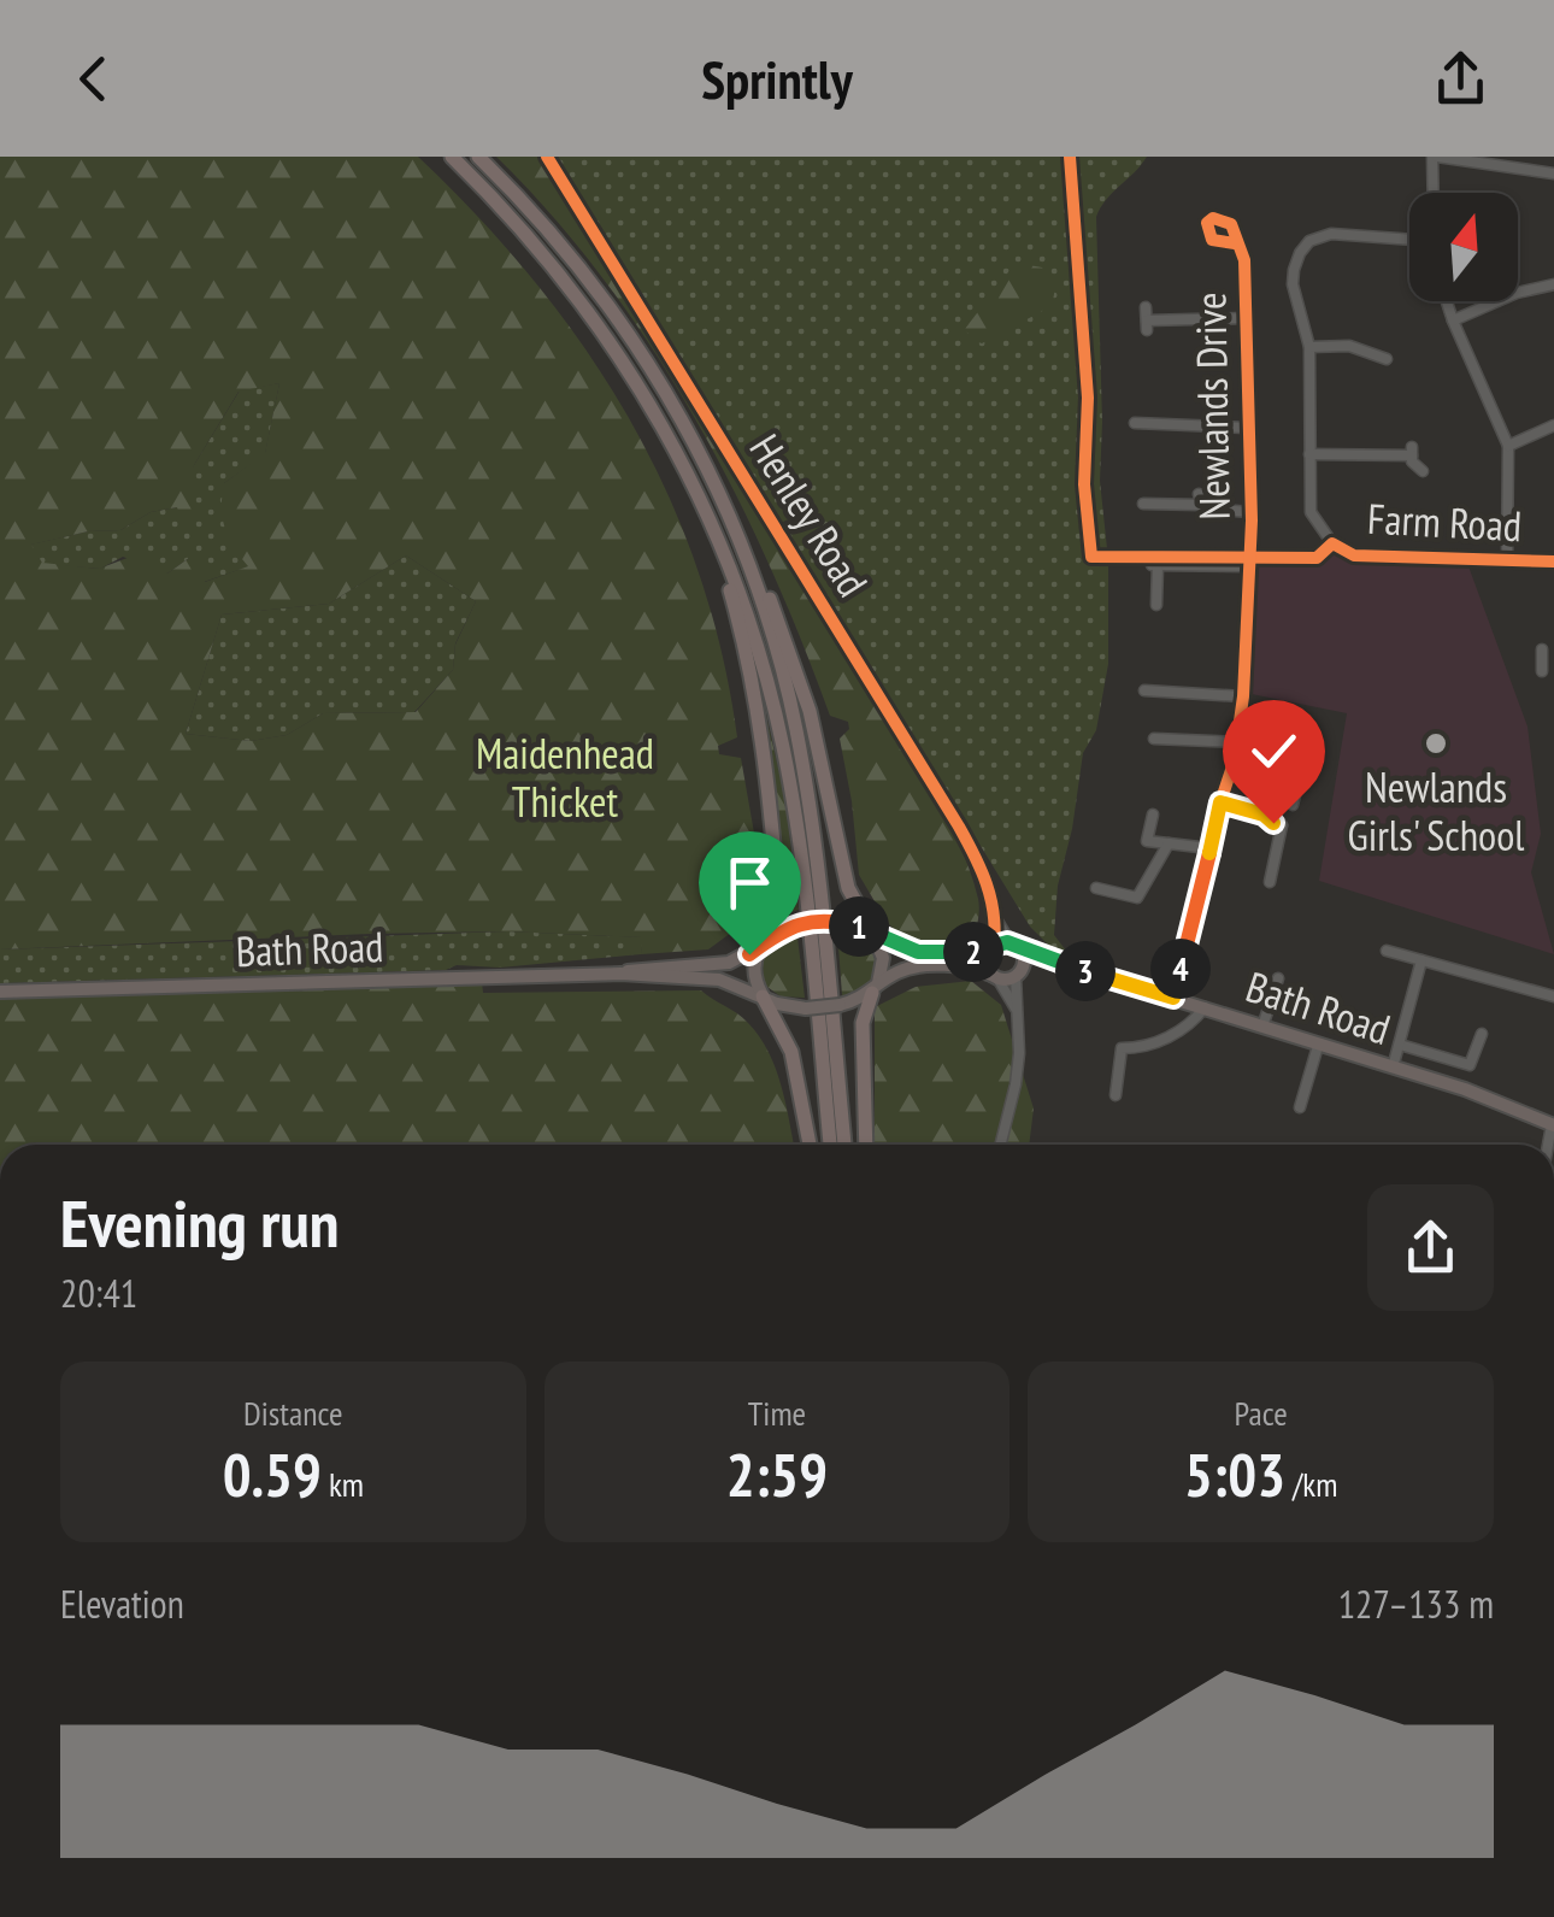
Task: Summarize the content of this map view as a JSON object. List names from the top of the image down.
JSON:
{
  "streets": {
    "main road": ["Bath Road"],
    "street": ["Newlands Drive", "Henley Road", "Farm Road"]
  },
  "crossings": [
    ["Newlands Drive", "Bath Road"],
    ["Henley Road", "Bath Road"]
  ],
  "parks": ["Maidenhead Thicket"],
  "places": ["Newlands Girls' School"],
  "north": "top",
  "page": {
    "header": "Sprintly",
    "pins": [
      "1",
      "2",
      "4",
      "3"
    ],
    "heading": ["Evening run", "20:41"],
    "stats": [
      ["Distance", "0.59 km"],
      ["Time", "2:59"],
      ["Pace", "5:03 /km"]
    ],
    "chart": ["Elevation", "127–133 m"]
  }
}
